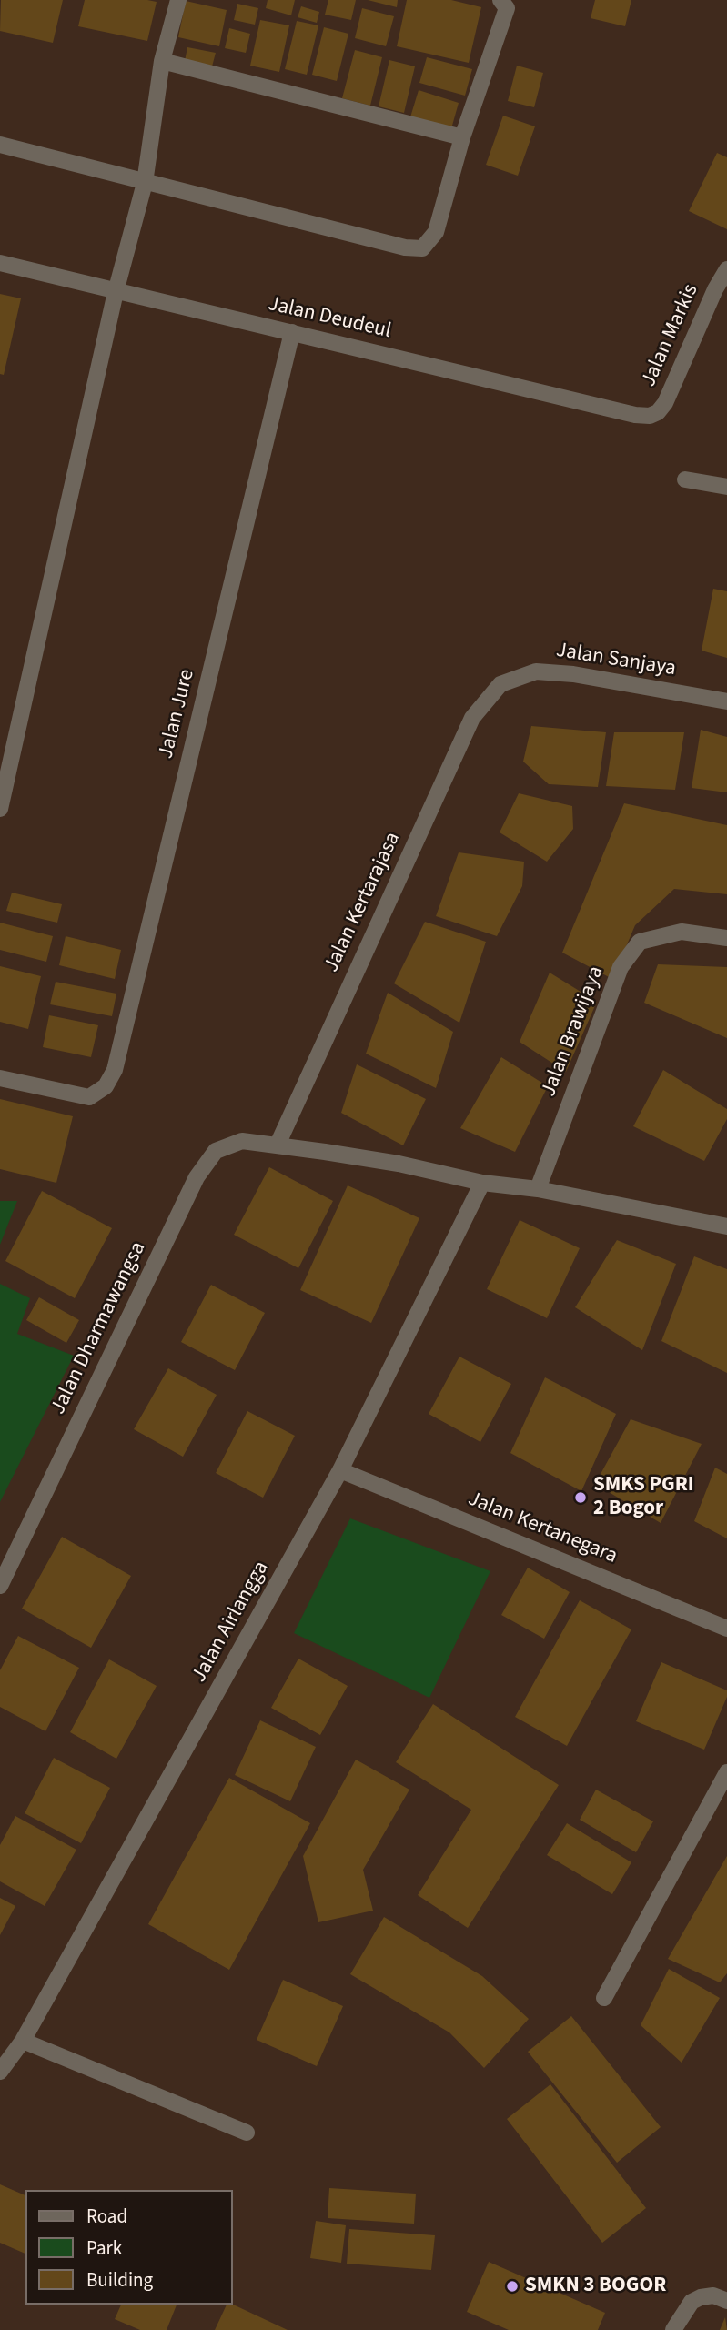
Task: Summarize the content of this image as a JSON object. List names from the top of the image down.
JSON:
{
  "streets": {
    "street": [
      "Jalan Deudeul",
      "Jalan Markis",
      "Jalan Sanjaya",
      "Jalan Jure",
      "Jalan Kertarajasa",
      "Jalan Brawijaya",
      "Jalan Dharmawangsa",
      "Jalan Kertanegara",
      "Jalan Airlangga"
    ]
  },
  "crossings": [
    ["Jalan Deudeul", "Jalan Markis"],
    ["Jalan Deudeul", "Jalan Jure"],
    ["Jalan Sanjaya", "Jalan Kertarajasa"],
    ["Jalan Kertarajasa", "Jalan Dharmawangsa"],
    ["Jalan Kertanegara", "Jalan Airlangga"]
  ],
  "places": ["SMKS PGRI 2 Bogor", "SMKN 3 BOGOR"],
  "legend": ["Road", "Park", "Building"]
}
